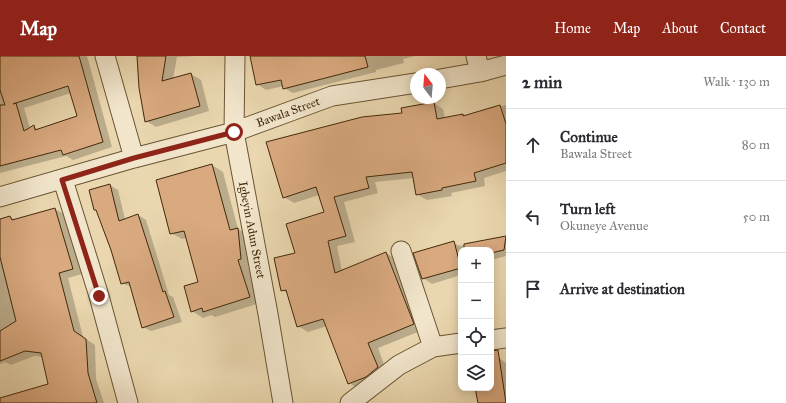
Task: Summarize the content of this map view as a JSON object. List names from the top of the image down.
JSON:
{
  "streets": {
    "street": ["Bawala Street", "Igbeyin Adun Street"]
  },
  "crossings": [
    ["Bawala Street", "Igbeyin Adun Street"]
  ],
  "north": "top",
  "page": {
    "header": "Map",
    "nav": [
      "Home",
      "Map",
      "About",
      "Contact"
    ],
    "heading": ["2 min", "Walk · 130 m"],
    "list": [
      ["Continue", "Bawala Street", "80 m"],
      ["Turn left", "Okuneye Avenue", "50 m"],
      "Arrive at destination"
    ],
    "map_buttons": ["+", "−"]
  }
}
